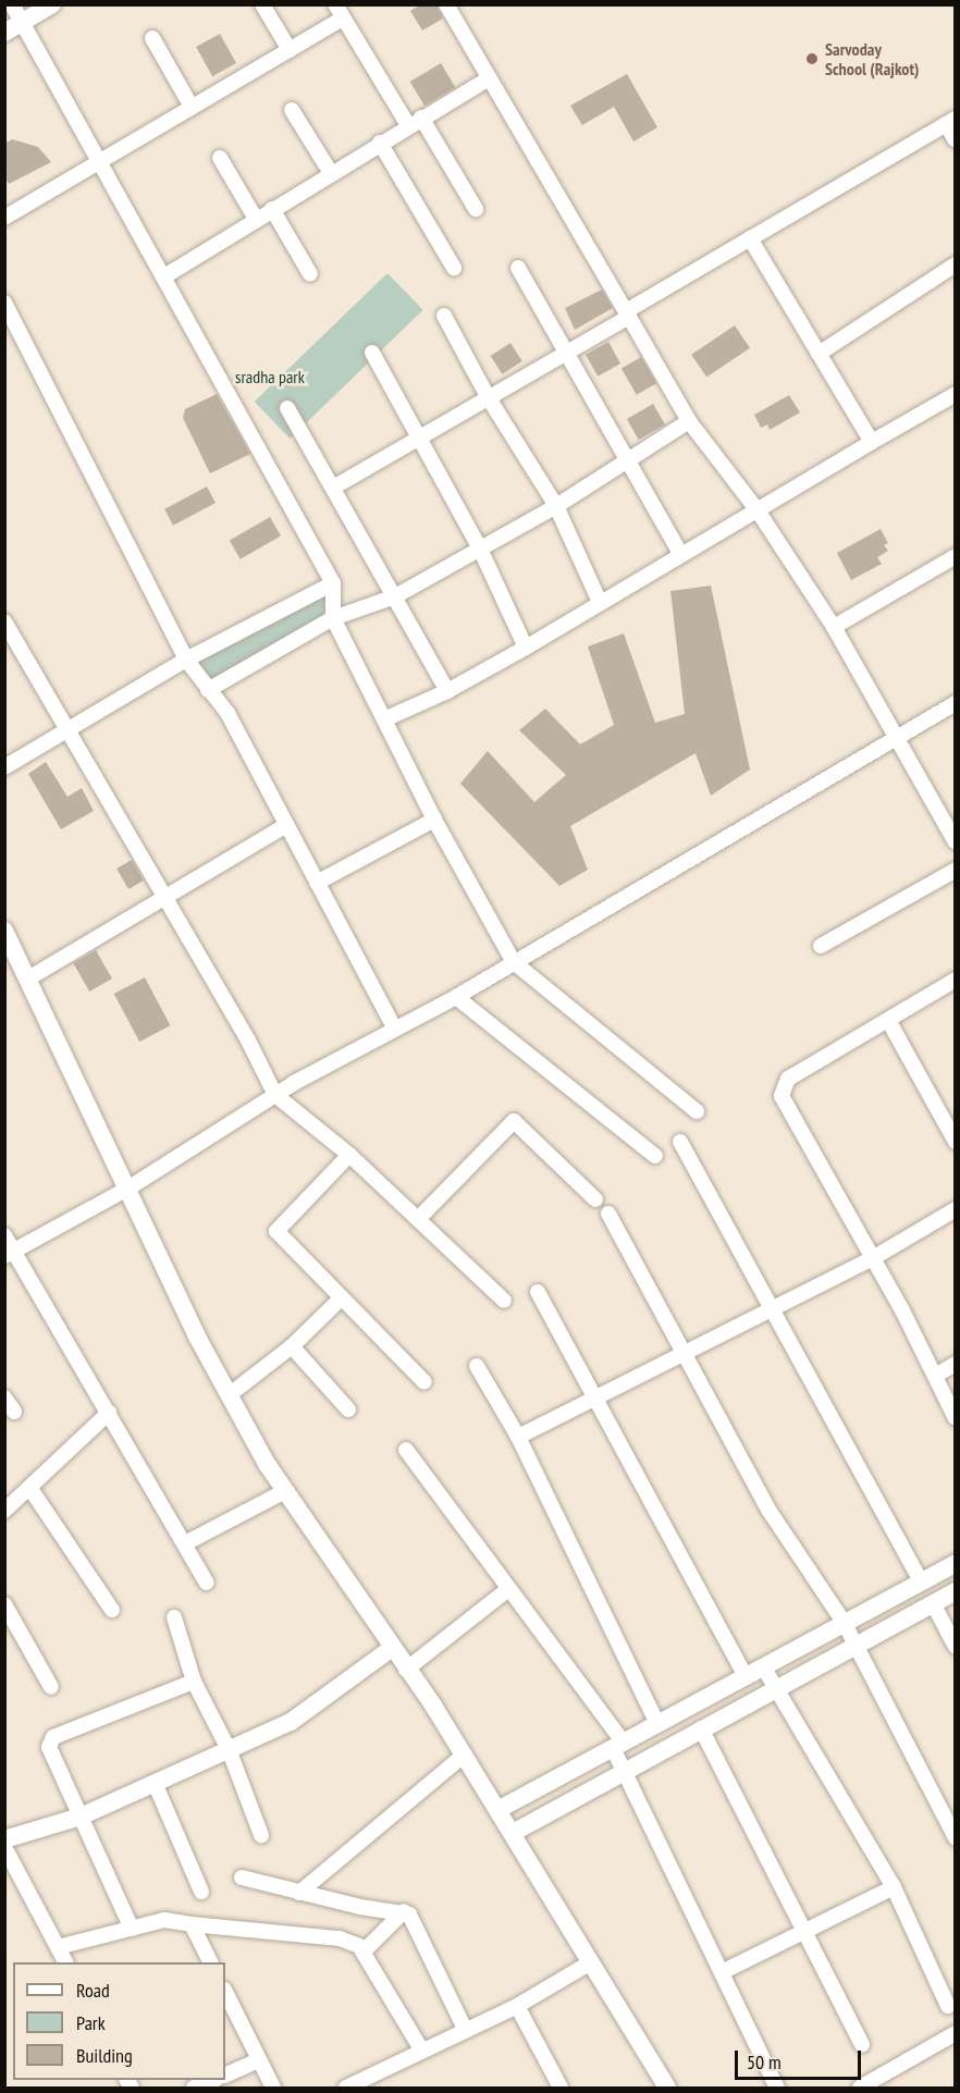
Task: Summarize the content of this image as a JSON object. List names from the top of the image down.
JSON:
{
  "parks": ["sradha park"],
  "places": ["Sarvoday School (Rajkot)"],
  "legend": ["Road", "Park", "Building"],
  "scale_bar": "50 m"
}
